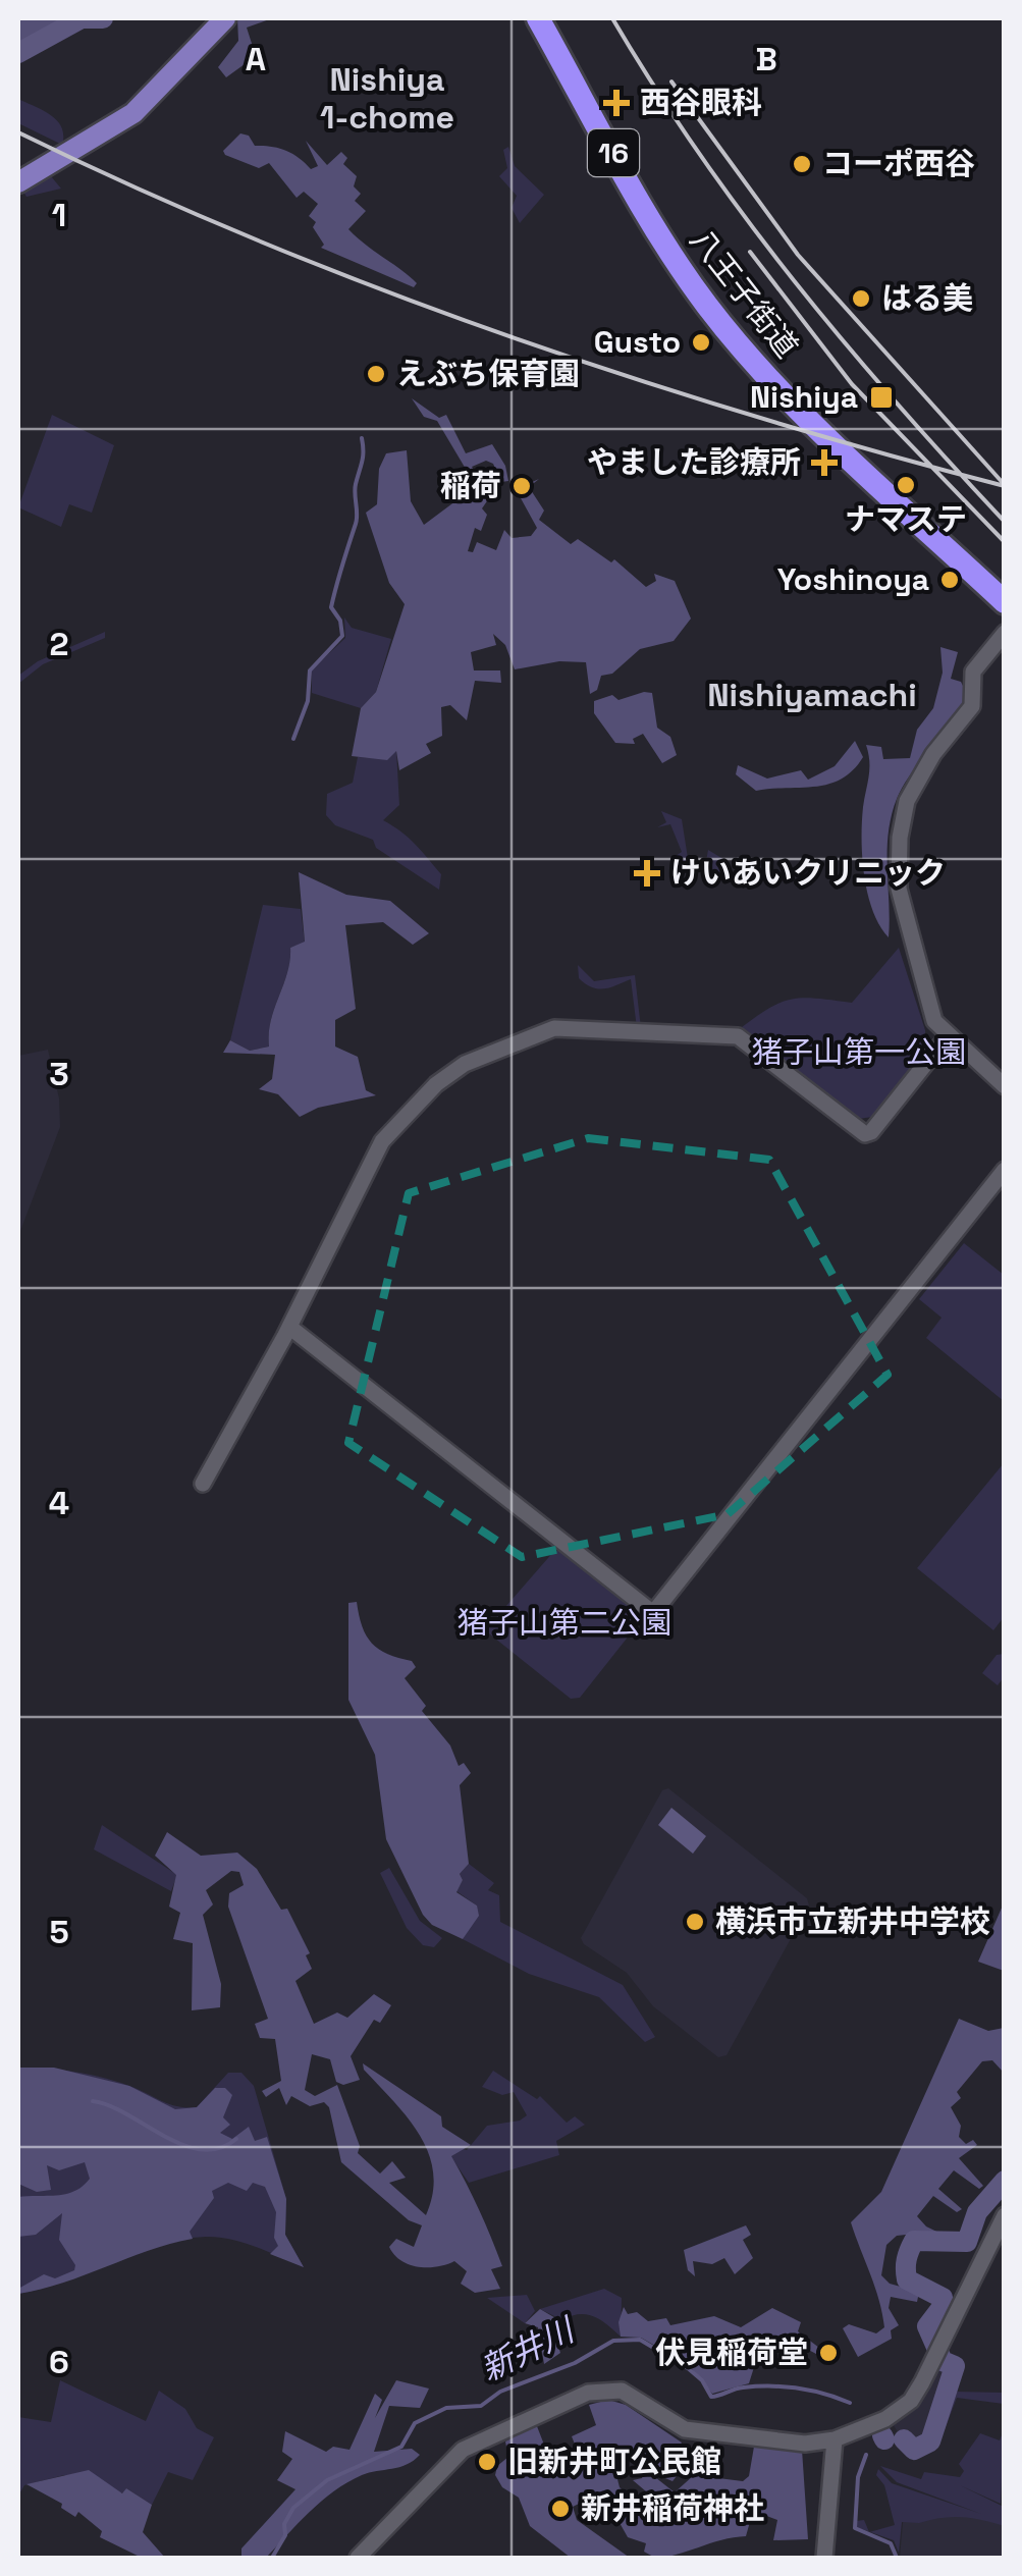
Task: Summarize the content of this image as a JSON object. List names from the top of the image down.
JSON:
{
  "streets": {
    "highway": ["16", "八王子街道"]
  },
  "districts": ["Nishiya 1-chome", "Nishiyamachi"],
  "water": ["新井川"],
  "parks": ["猪子山第一公園", "猪子山第二公園"],
  "places": {
    "health": ["西谷眼科", "やました診療所", "けいあいクリニック"],
    "other": [
      "コーポ西谷",
      "はる美",
      "Gusto",
      "えぶち保育園",
      "ナマステ",
      "稲荷",
      "Yoshinoya",
      "横浜市立新井中学校",
      "伏見稲荷堂",
      "旧新井町公民館",
      "新井稲荷神社"
    ],
    "transit": ["Nishiya"]
  },
  "grid": {
    "columns": ["A", "B"],
    "rows": [
      "1",
      "2",
      "3",
      "4",
      "5",
      "6"
    ]
  }
}
